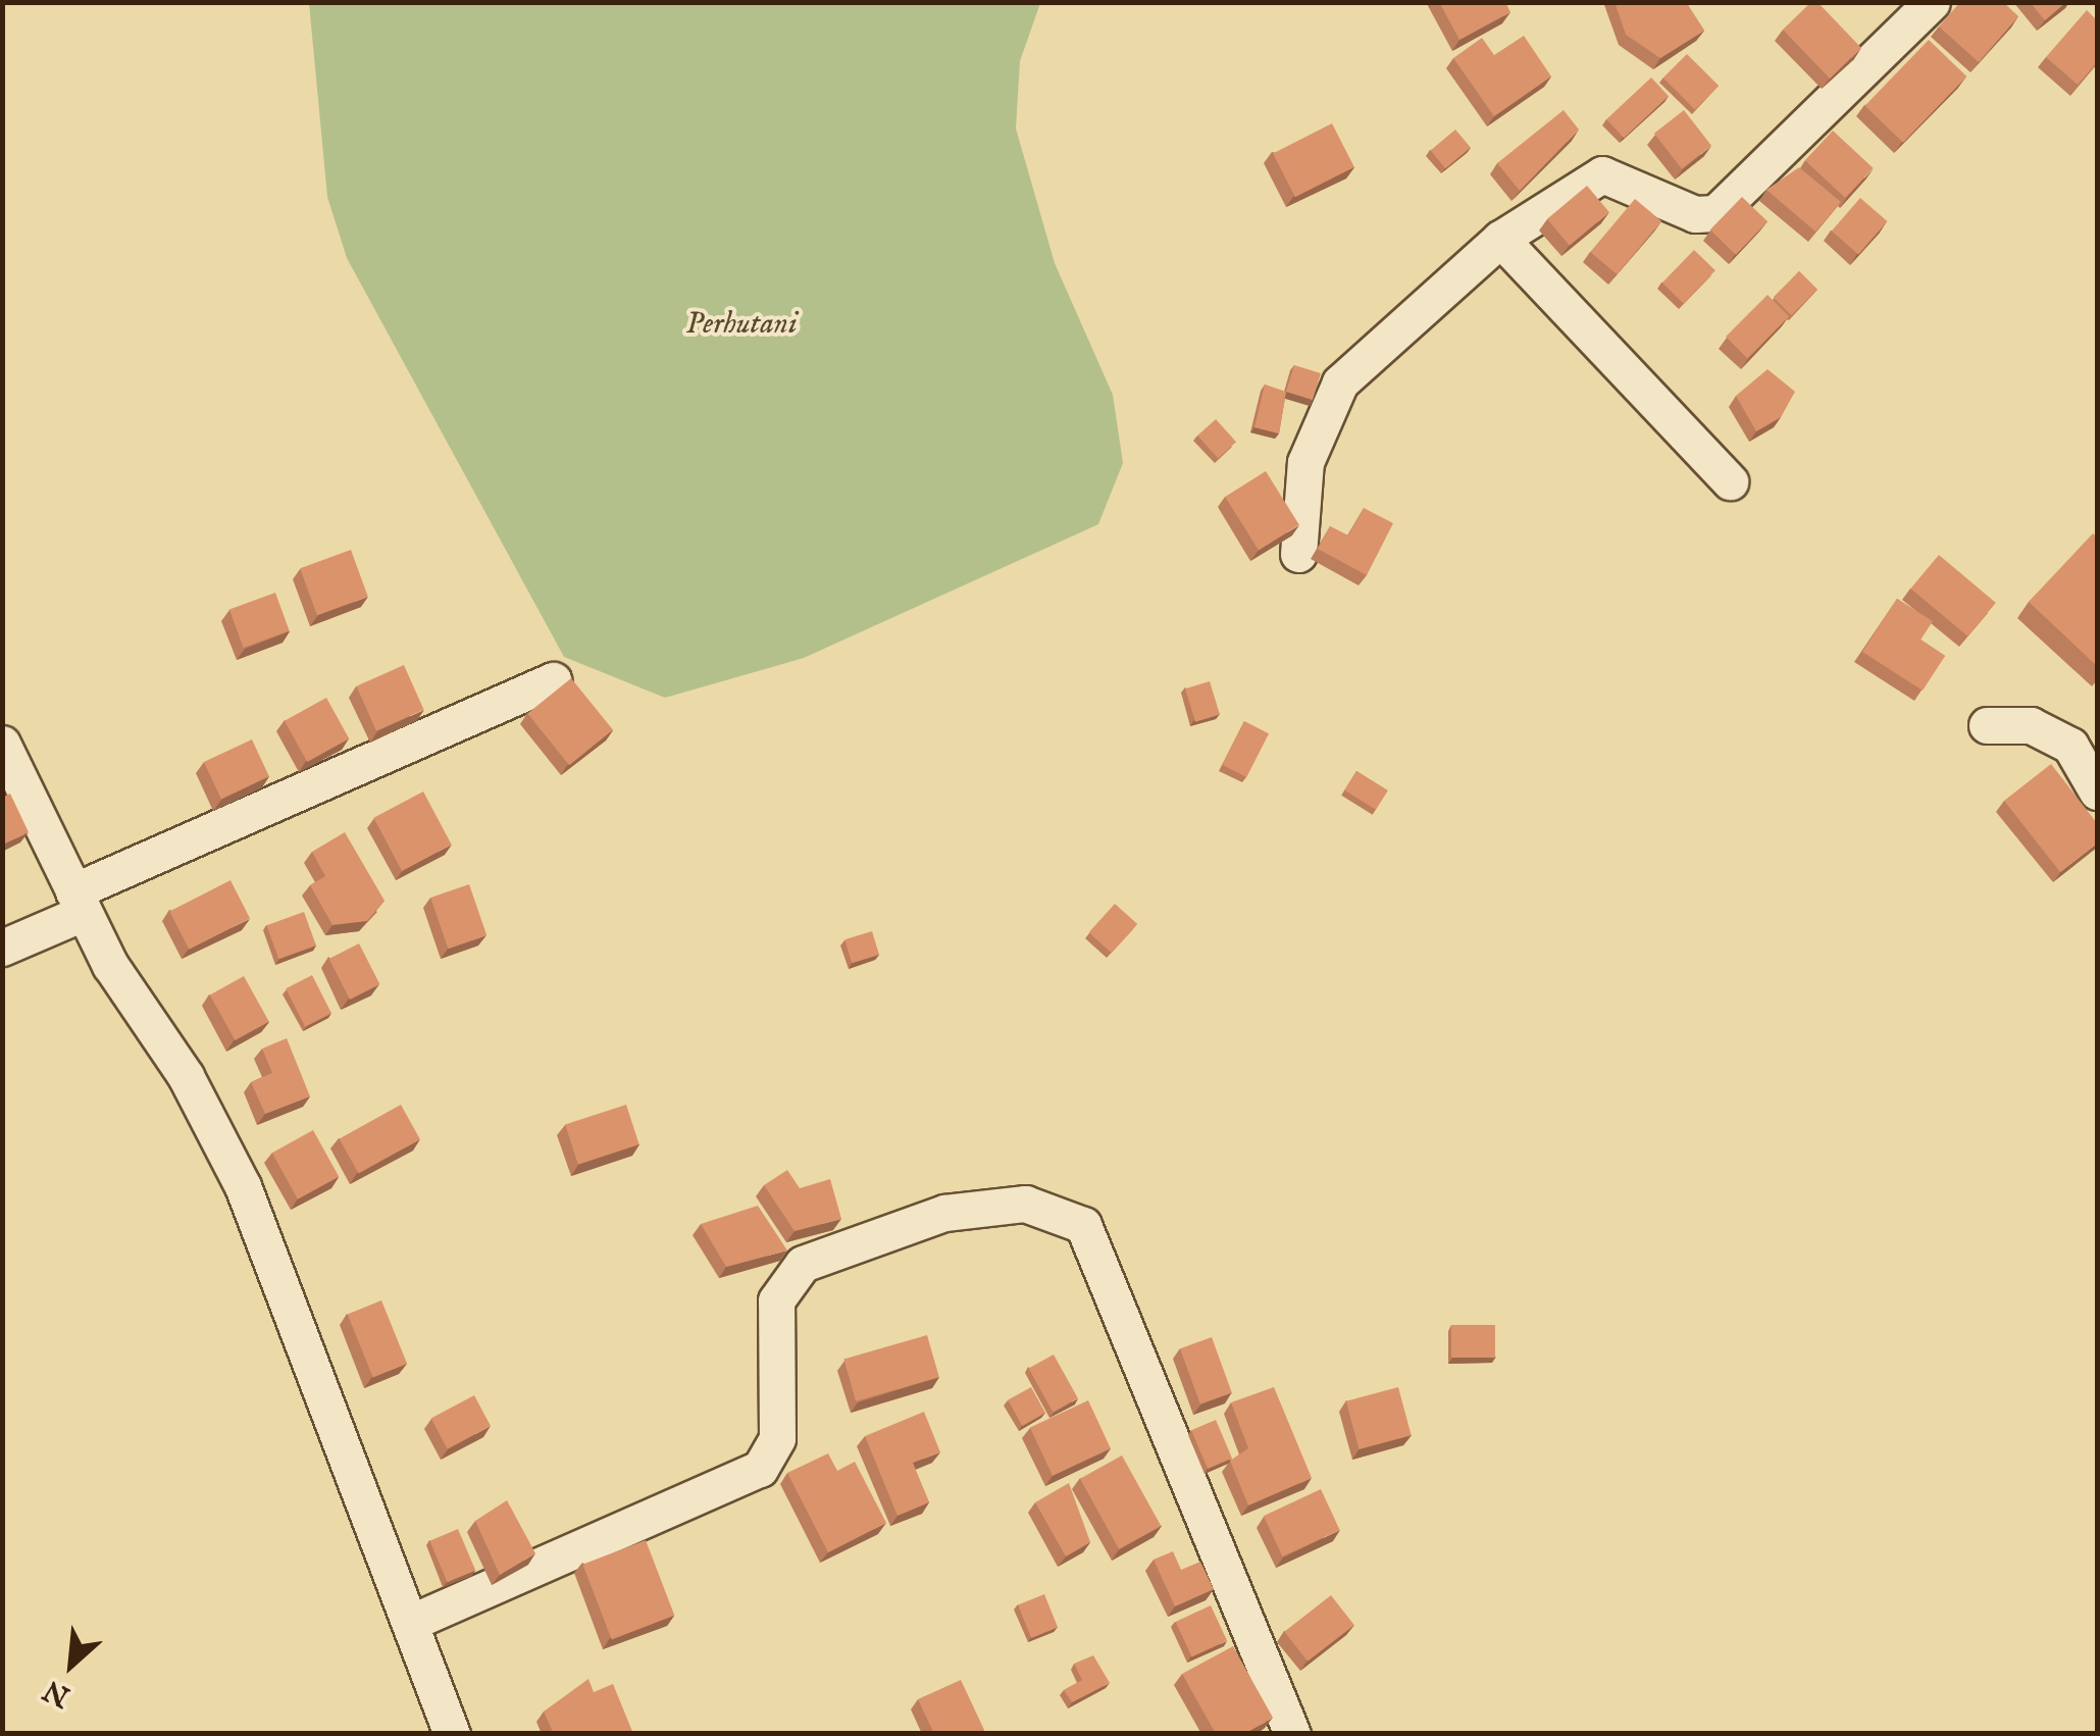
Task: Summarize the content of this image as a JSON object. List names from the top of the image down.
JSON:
{
  "parks": ["Perhutani"],
  "north": "bottom left"
}
